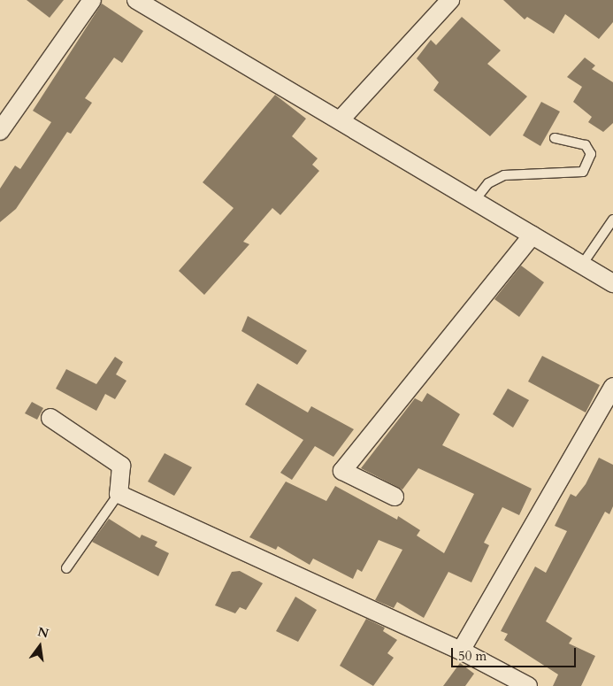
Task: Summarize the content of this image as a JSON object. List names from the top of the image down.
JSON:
{
  "scale_bar": "50 m",
  "north": "top"
}
